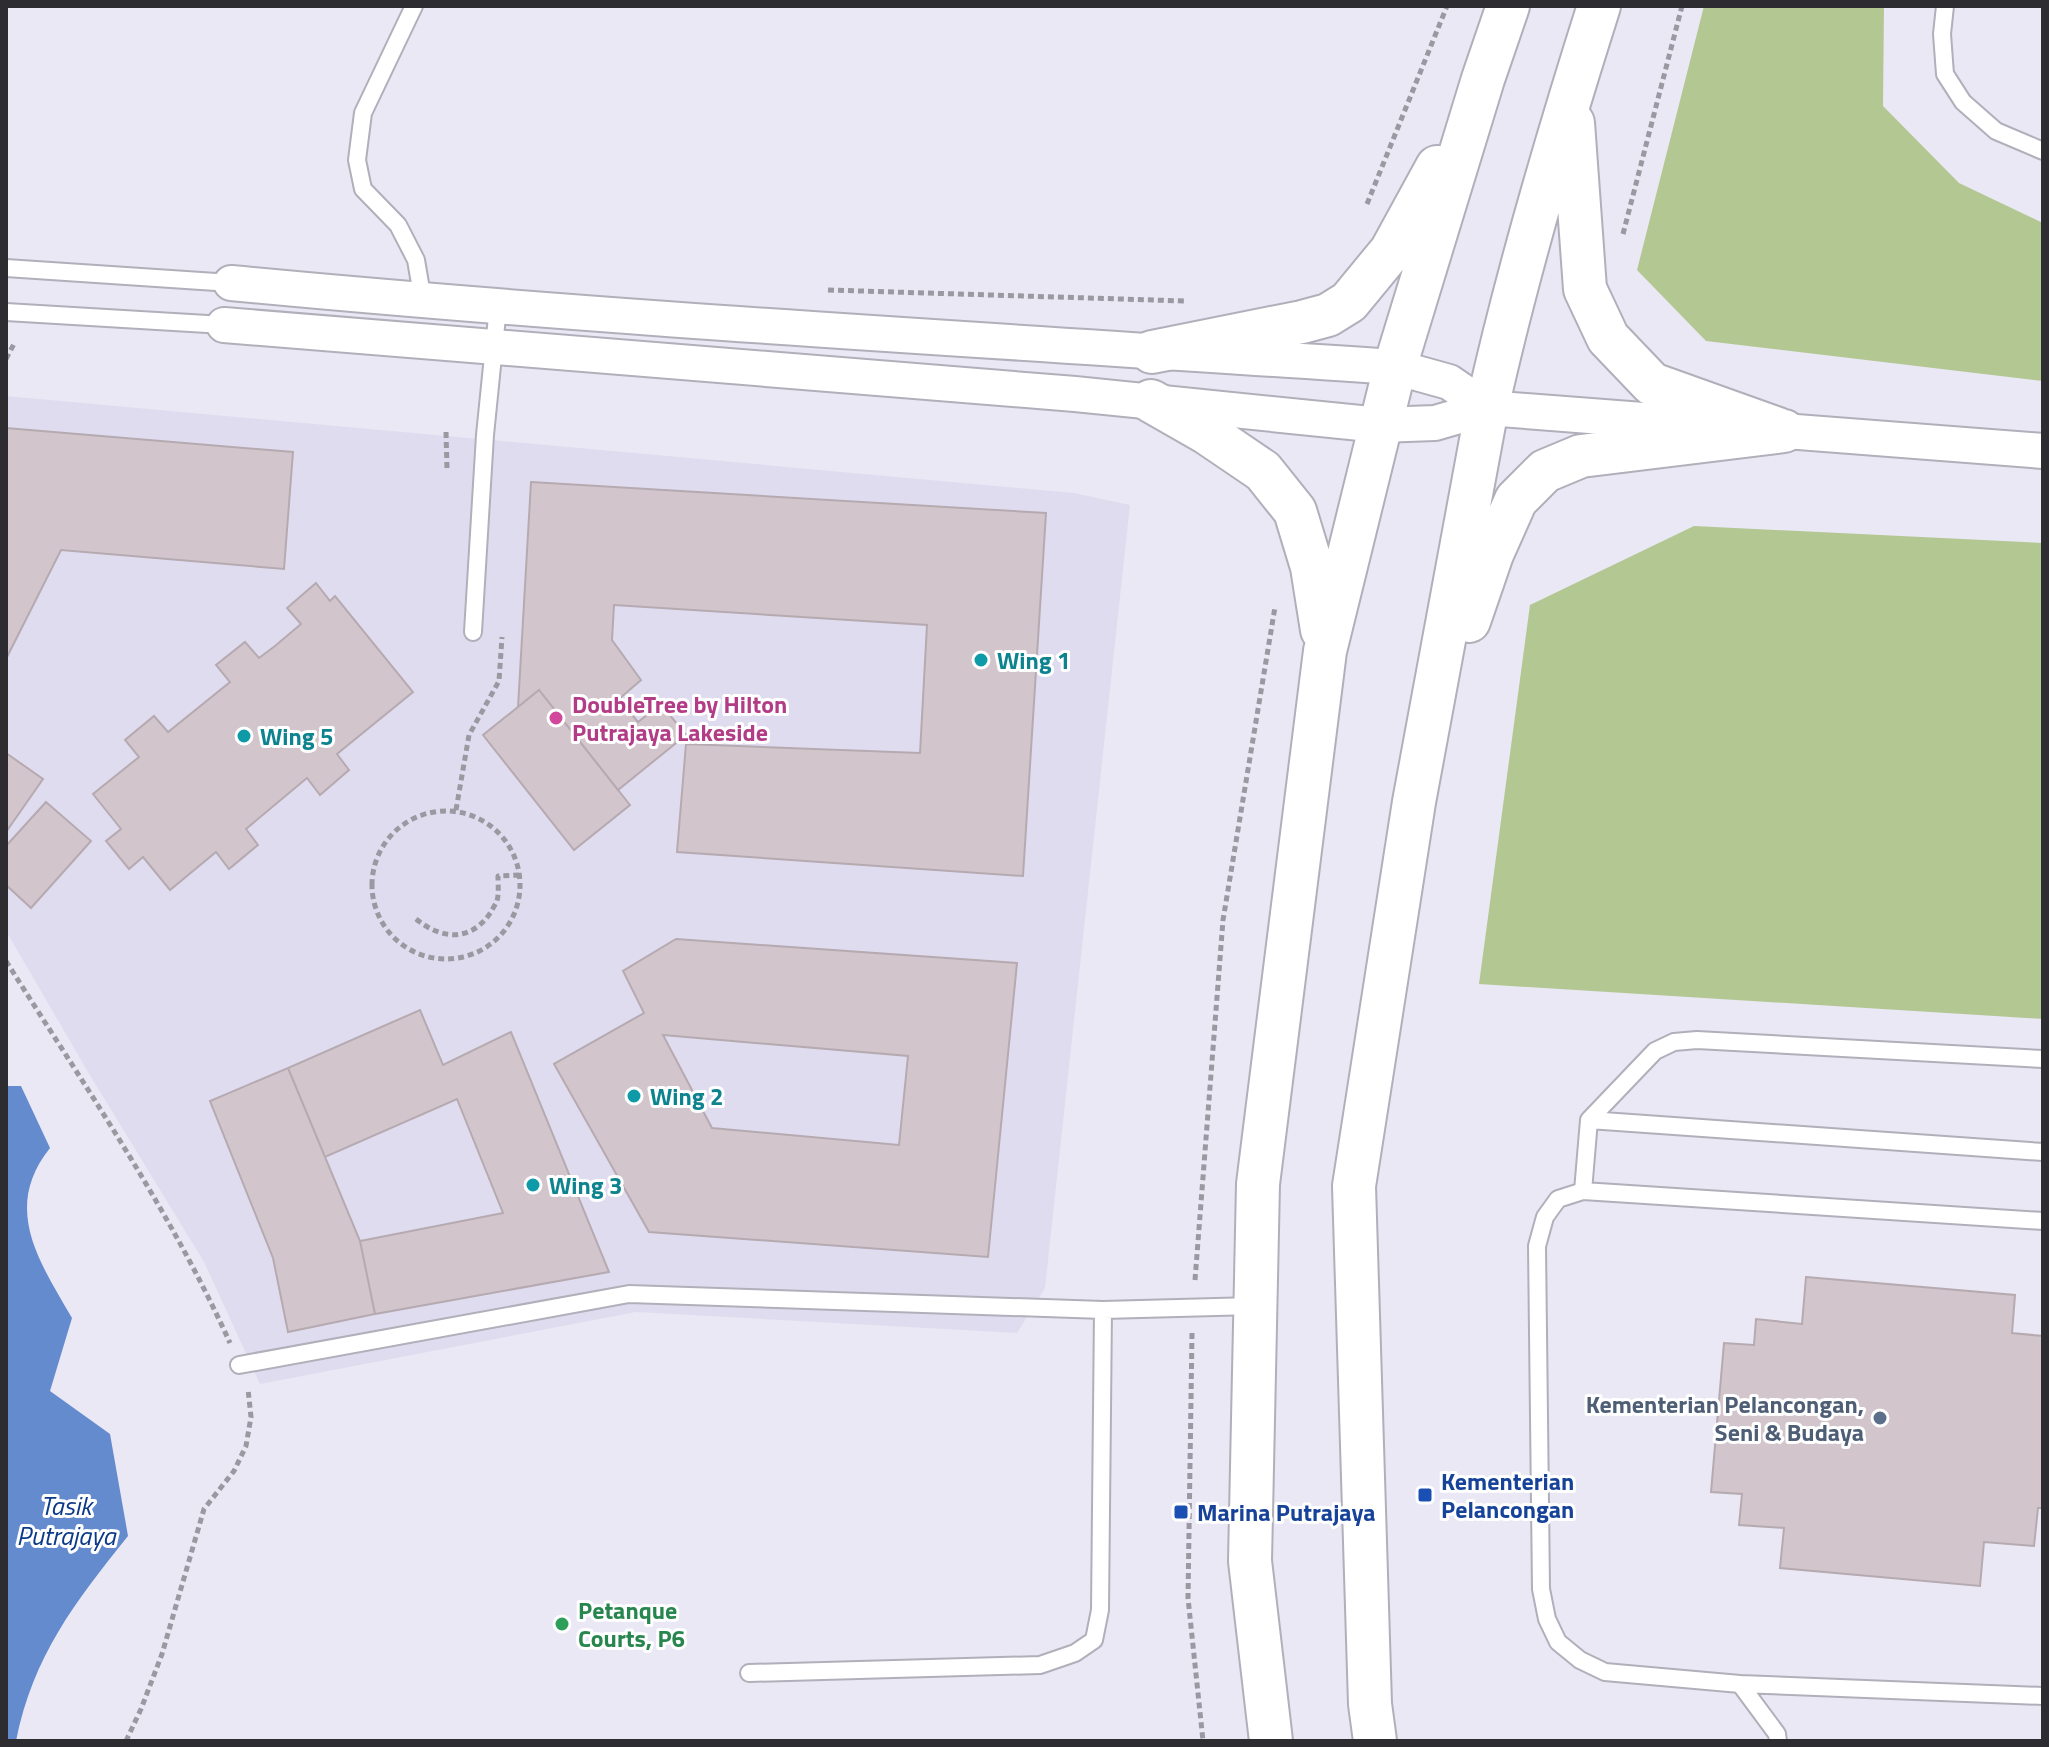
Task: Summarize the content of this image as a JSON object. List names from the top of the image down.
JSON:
{
  "water": ["Tasik Putrajaya"],
  "places": {
    "other": [
      "Wing 1",
      "DoubleTree by Hilton Putrajaya Lakeside",
      "Wing 5",
      "Wing 2",
      "Wing 3",
      "Kementerian Pelancongan, Seni & Budaya",
      "Petanque Courts, P6"
    ],
    "transit": ["Kementerian Pelancongan", "Marina Putrajaya"]
  }
}
